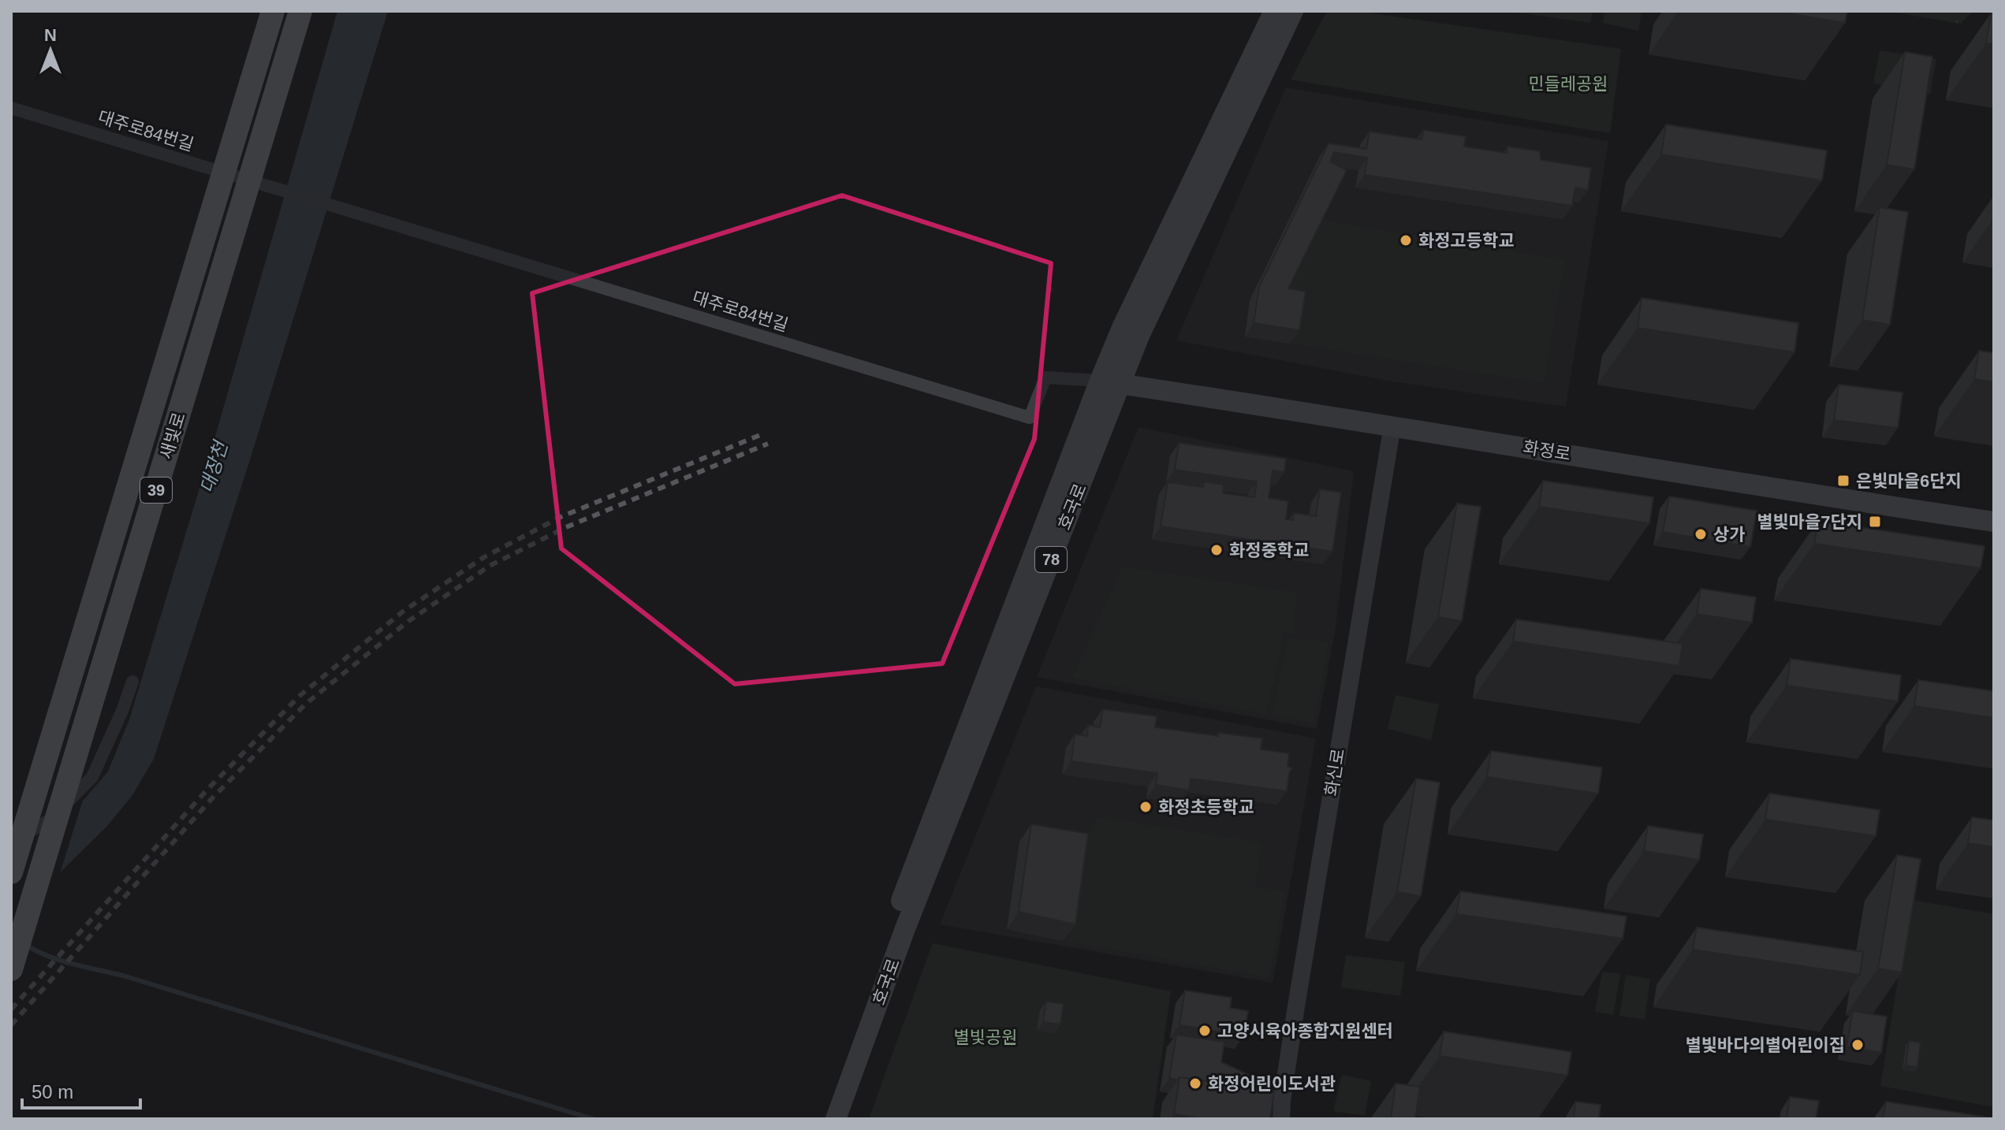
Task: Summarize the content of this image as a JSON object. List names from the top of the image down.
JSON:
{
  "streets": {
    "highway": ["새빛로", "39"],
    "main road": [
      "화정로",
      "호국로",
      "78",
      "화신로"
    ],
    "street": ["대주로84번길"]
  },
  "crossings": [
    ["대주로84번길", "화정로"],
    ["대주로84번길", "호국로"],
    ["화정로", "호국로"],
    ["화정로", "화신로"]
  ],
  "water": ["대장천"],
  "parks": ["민들레공원", "별빛공원"],
  "places": {
    "other": [
      "화정고등학교",
      "상가",
      "화정중학교",
      "화정초등학교",
      "고양시육아종합지원센터",
      "별빛바다의별어린이집",
      "화정어린이도서관"
    ],
    "transit": ["은빛마을6단지", "별빛마을7단지"]
  },
  "scale_bar": "50 m",
  "north": "top"
}
